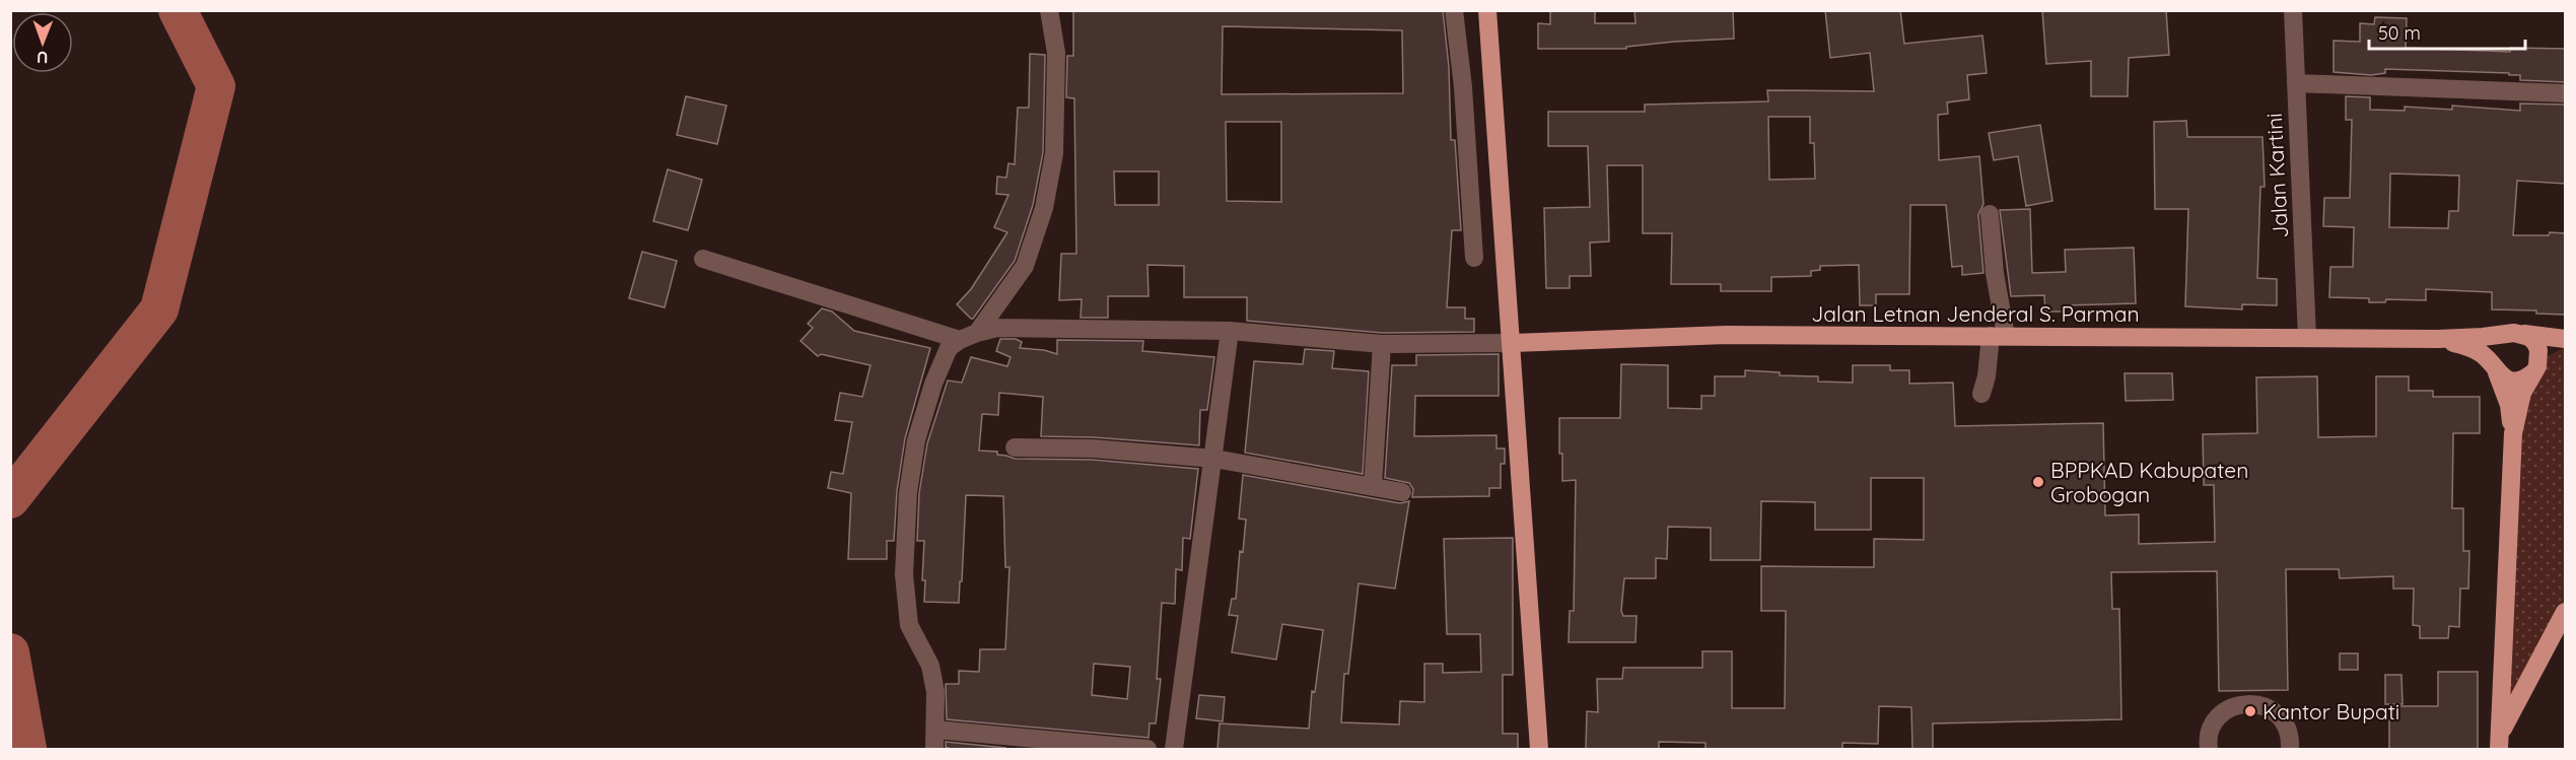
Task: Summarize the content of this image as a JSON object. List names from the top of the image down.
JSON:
{
  "streets": {
    "main road": ["Jalan Letnan Jenderal S. Parman"],
    "street": ["Jalan Kartini"]
  },
  "crossings": [
    ["Jalan Kartini", "Jalan Letnan Jenderal S. Parman"]
  ],
  "places": ["BPPKAD Kabupaten Grobogan", "Kantor Bupati"],
  "scale_bar": "50 m",
  "north": "bottom"
}
